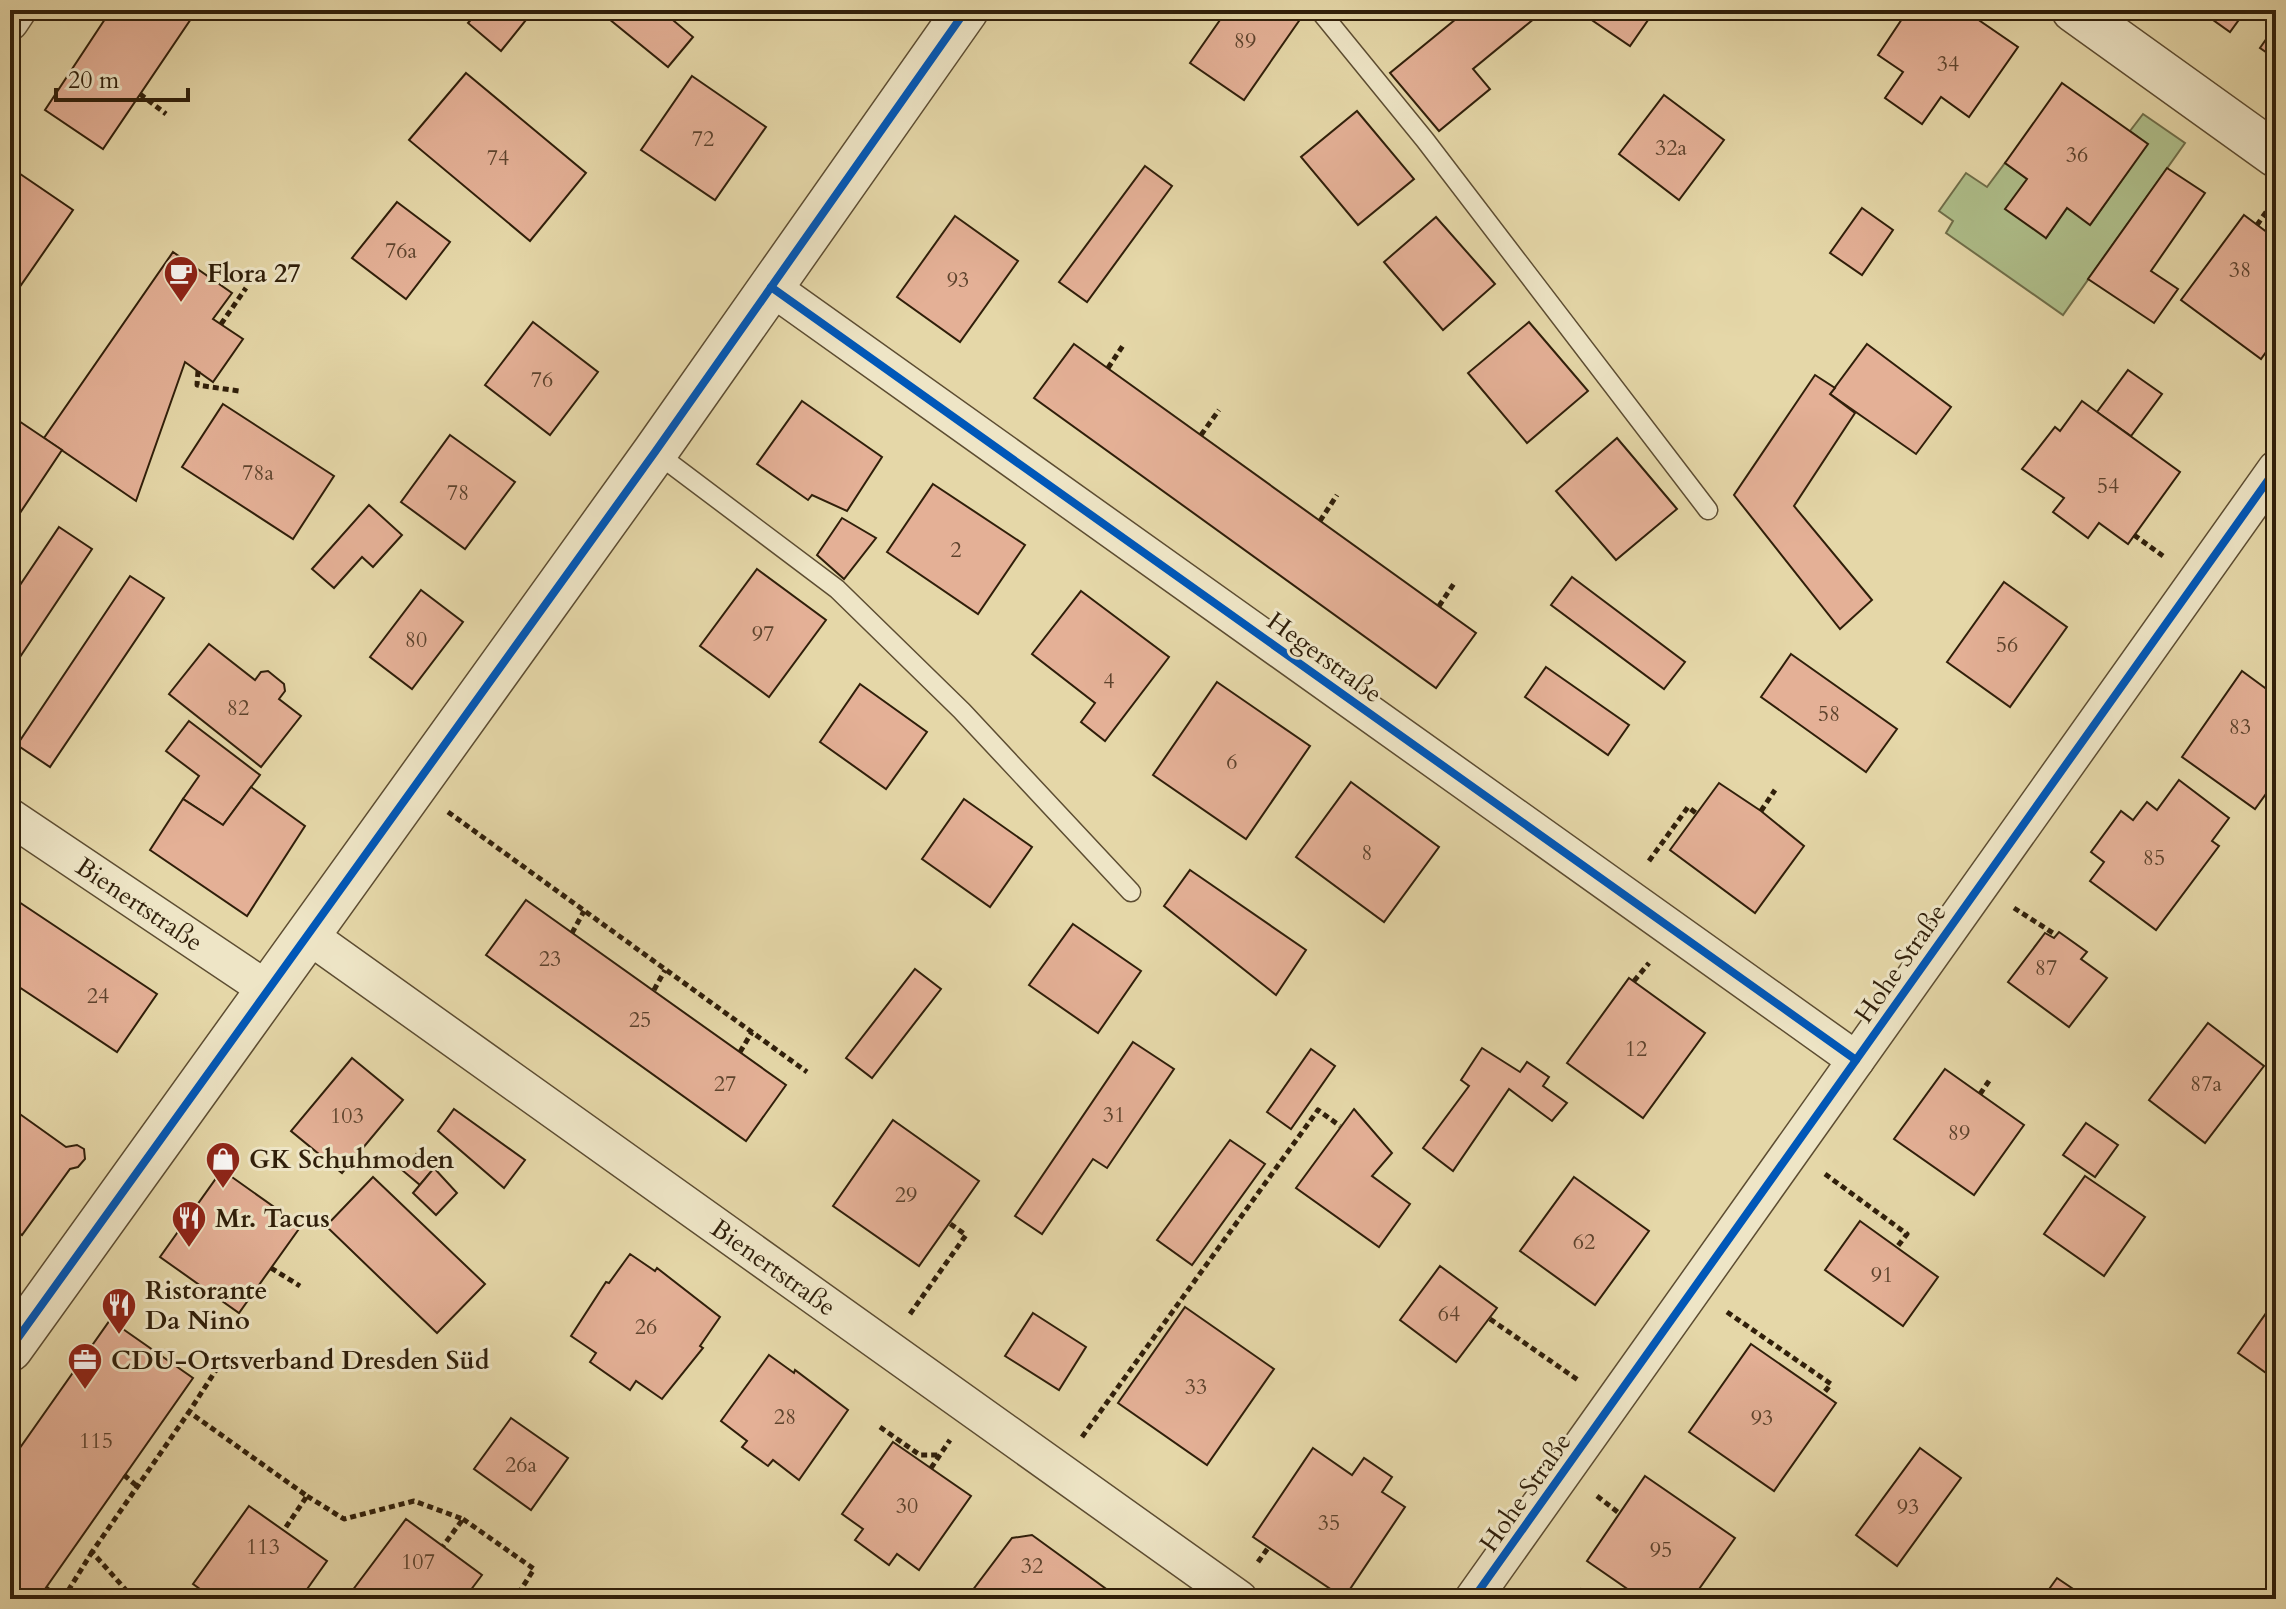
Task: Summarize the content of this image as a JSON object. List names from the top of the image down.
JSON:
{
  "streets": {
    "street": ["Hegerstraße", "Bienertstraße", "Hohe Straße"]
  },
  "crossings": [
    ["Hegerstraße", "Hohe Straße"]
  ],
  "places": {
    "cafe": ["Flora 27"],
    "shop": ["GK Schuhmoden"],
    "restaurant": ["Mr. Tacus", "Ristorante Da Nino"],
    "office": ["CDU-Ortsverband Dresden Süd"]
  },
  "house_numbers": [
    "89",
    "34",
    "72",
    "32a",
    "36",
    "74",
    "76a",
    "38",
    "93",
    "76",
    "78a",
    "54",
    "78",
    "2",
    "97",
    "80",
    "56",
    "4",
    "82",
    "58",
    "83",
    "6",
    "8",
    "85",
    "23",
    "87",
    "24",
    "25",
    "12",
    "27",
    "87a",
    "31",
    "103",
    "89",
    "29",
    "62",
    "91",
    "64",
    "26",
    "33",
    "28",
    "93",
    "115",
    "26a",
    "30",
    "93",
    "35",
    "113",
    "95",
    "107",
    "32"
  ],
  "scale_bar": "20 m"
}
